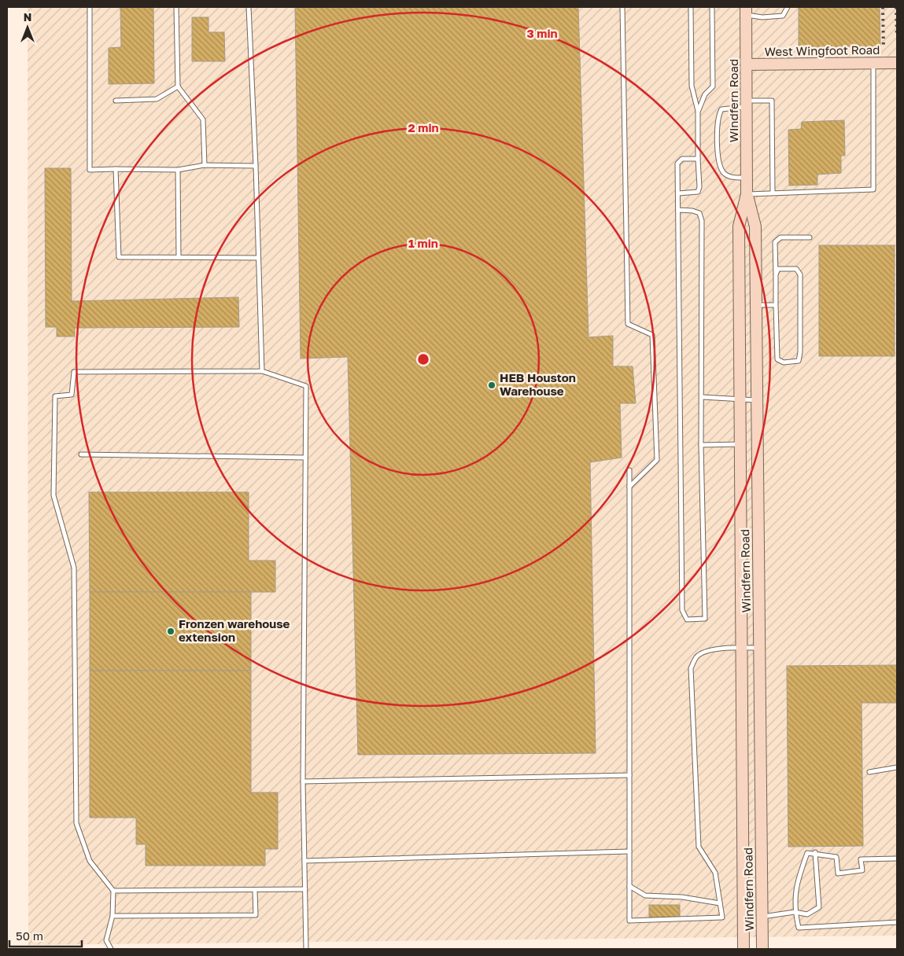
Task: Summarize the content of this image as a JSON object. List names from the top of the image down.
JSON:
{
  "streets": {
    "street": ["West Wingfoot Road", "Windfern Road"]
  },
  "crossings": [
    ["West Wingfoot Road", "Windfern Road"]
  ],
  "places": ["HEB Houston Warehouse", "Fronzen warehouse extension"],
  "scale_bar": "50 m",
  "north": "top",
  "rings": ["3 min", "2 min", "1 min"]
}
